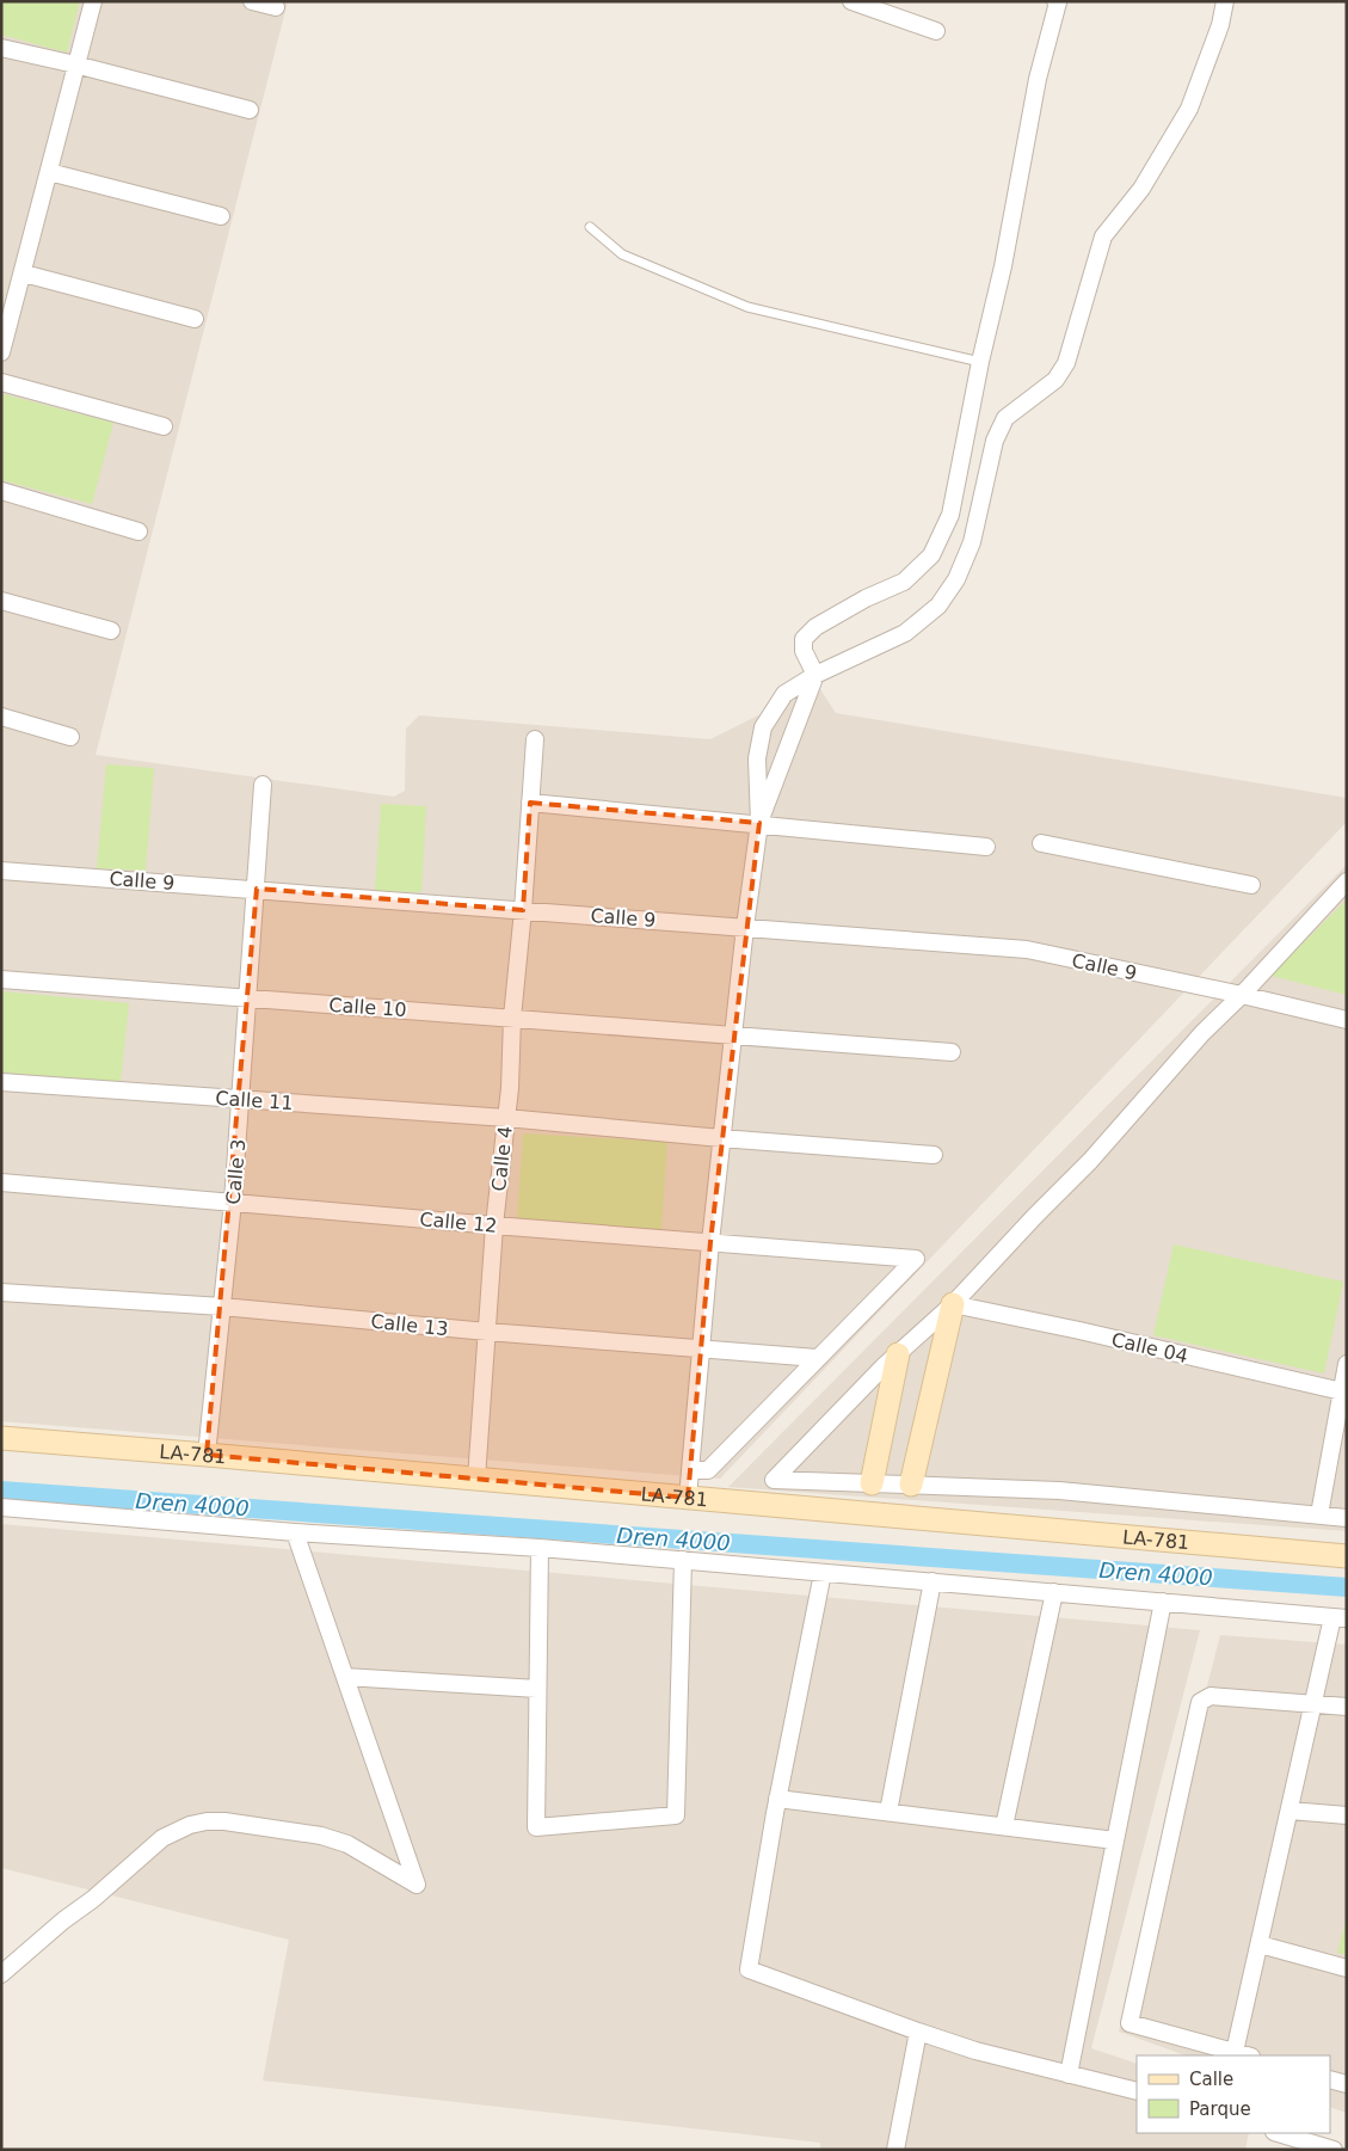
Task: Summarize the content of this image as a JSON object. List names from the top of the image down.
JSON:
{
  "streets": {
    "street": [
      "Calle 9",
      "Calle 10",
      "Calle 11",
      "Calle 4",
      "Calle 3",
      "Calle 12",
      "Calle 13",
      "Calle 04",
      "LA-781"
    ]
  },
  "crossings": [
    ["Calle 9", "Calle 4"],
    ["Calle 9", "Calle 3"],
    ["Calle 10", "Calle 4"],
    ["Calle 10", "Calle 3"],
    ["Calle 11", "Calle 4"],
    ["Calle 11", "Calle 3"],
    ["Calle 4", "Calle 12"],
    ["Calle 4", "Calle 13"],
    ["Calle 4", "LA-781"],
    ["Calle 3", "Calle 12"],
    ["Calle 3", "Calle 13"],
    ["Calle 3", "LA-781"],
    ["Calle 12", "Calle 13"]
  ],
  "water": ["Dren 4000"],
  "legend": ["Calle", "Parque"]
}
